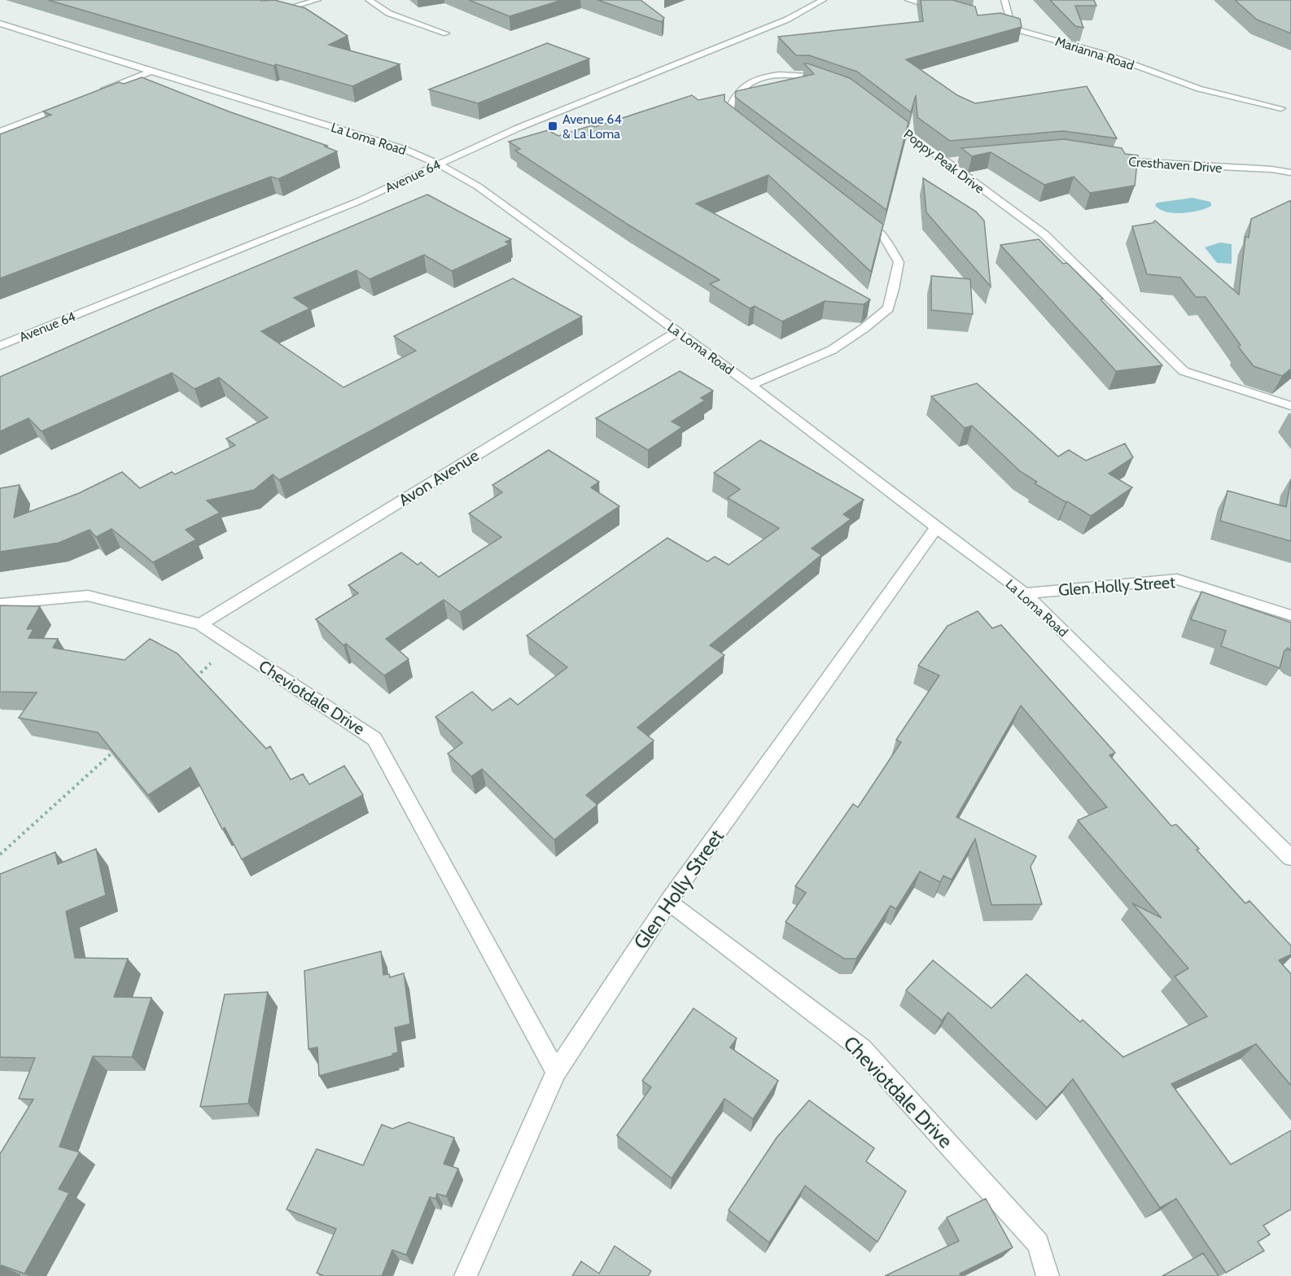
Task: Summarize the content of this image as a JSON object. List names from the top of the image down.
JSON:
{
  "streets": {
    "street": [
      "Marianna Road",
      "La Loma Road",
      "Poppy Peak Drive",
      "Cresthaven Drive",
      "Avenue 64",
      "Avon Avenue",
      "Glen Holly Street",
      "Cheviotdale Drive"
    ]
  },
  "crossings": [
    ["La Loma Road", "Avenue 64"],
    ["La Loma Road", "Avon Avenue"],
    ["La Loma Road", "Glen Holly Street"],
    ["Avon Avenue", "Cheviotdale Drive"],
    ["Glen Holly Street", "Cheviotdale Drive"]
  ],
  "places": {
    "transit": ["Avenue 64 & La Loma"]
  }
}
